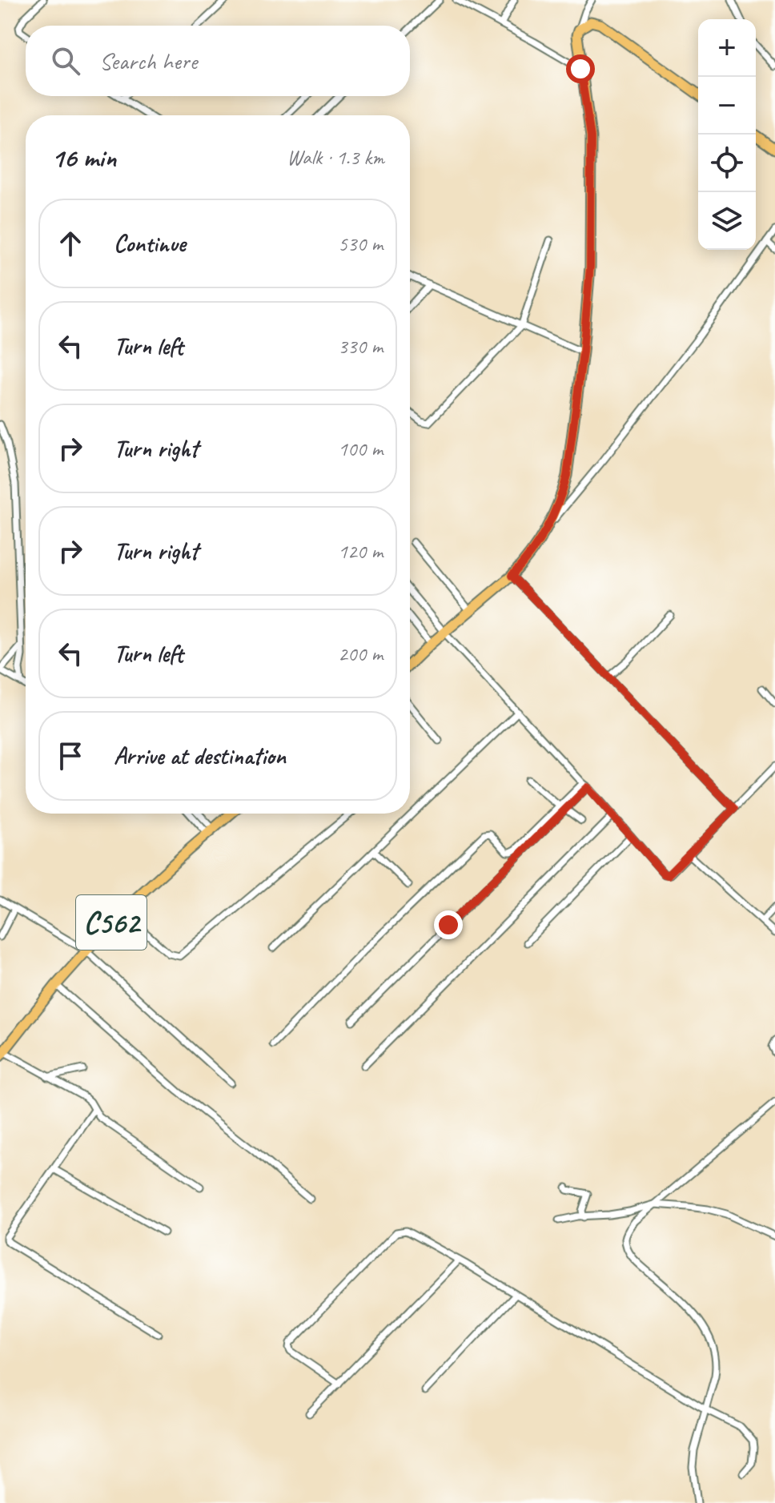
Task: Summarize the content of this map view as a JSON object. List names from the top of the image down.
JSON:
{
  "streets": {
    "main road": ["C562"]
  },
  "page": {
    "map_buttons": ["+", "−"],
    "search": "Search here",
    "heading": ["16 min", "Walk · 1.3 km"],
    "list": [
      ["Continue", "530 m"],
      ["Turn left", "330 m"],
      ["Turn right", "100 m"],
      ["Turn right", "120 m"],
      ["Turn left", "200 m"],
      "Arrive at destination"
    ]
  }
}
